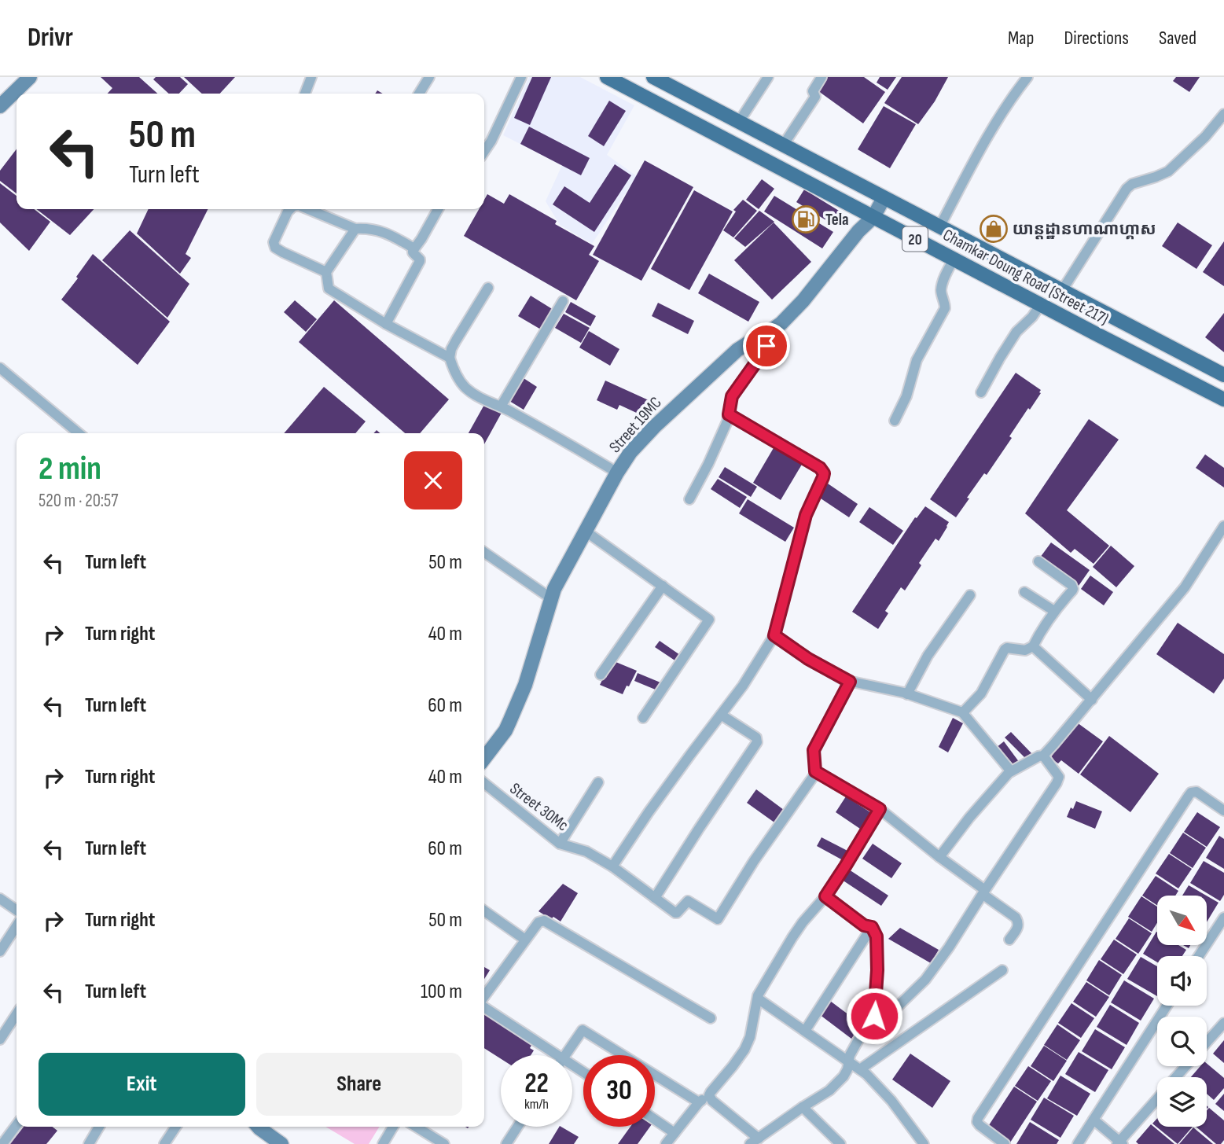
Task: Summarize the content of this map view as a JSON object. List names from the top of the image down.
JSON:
{
  "streets": {
    "main road": ["20", "Chamkar Doung Road (Street 217)"],
    "street": ["Street 19MC", "Street 30Mc"]
  },
  "crossings": [
    ["Chamkar Doung Road (Street 217)", "Street 19MC"]
  ],
  "places": {
    "fuel station": ["Tela"],
    "shop": ["យាន្ដដ្ឋានហាណាហ្គាស"]
  },
  "north": "bottom right",
  "page": {
    "header": "Drivr",
    "nav": ["Map", "Directions", "Saved"],
    "turn": ["50 m", "Turn left"],
    "heading": ["2 min", "520 m · 20:57"],
    "list": [
      {
        "name": "Turn left",
        "value": "50 m"
      },
      {
        "name": "Turn right",
        "value": "40 m"
      },
      {
        "name": "Turn left",
        "value": "60 m"
      },
      {
        "name": "Turn right",
        "value": "40 m"
      },
      {
        "name": "Turn left",
        "value": "60 m"
      },
      {
        "name": "Turn right",
        "value": "50 m"
      },
      {
        "name": "Turn left",
        "value": "100 m"
      }
    ],
    "buttons": ["Exit", "Share"],
    "speed": "22 km/h",
    "limit": "30"
  }
}
